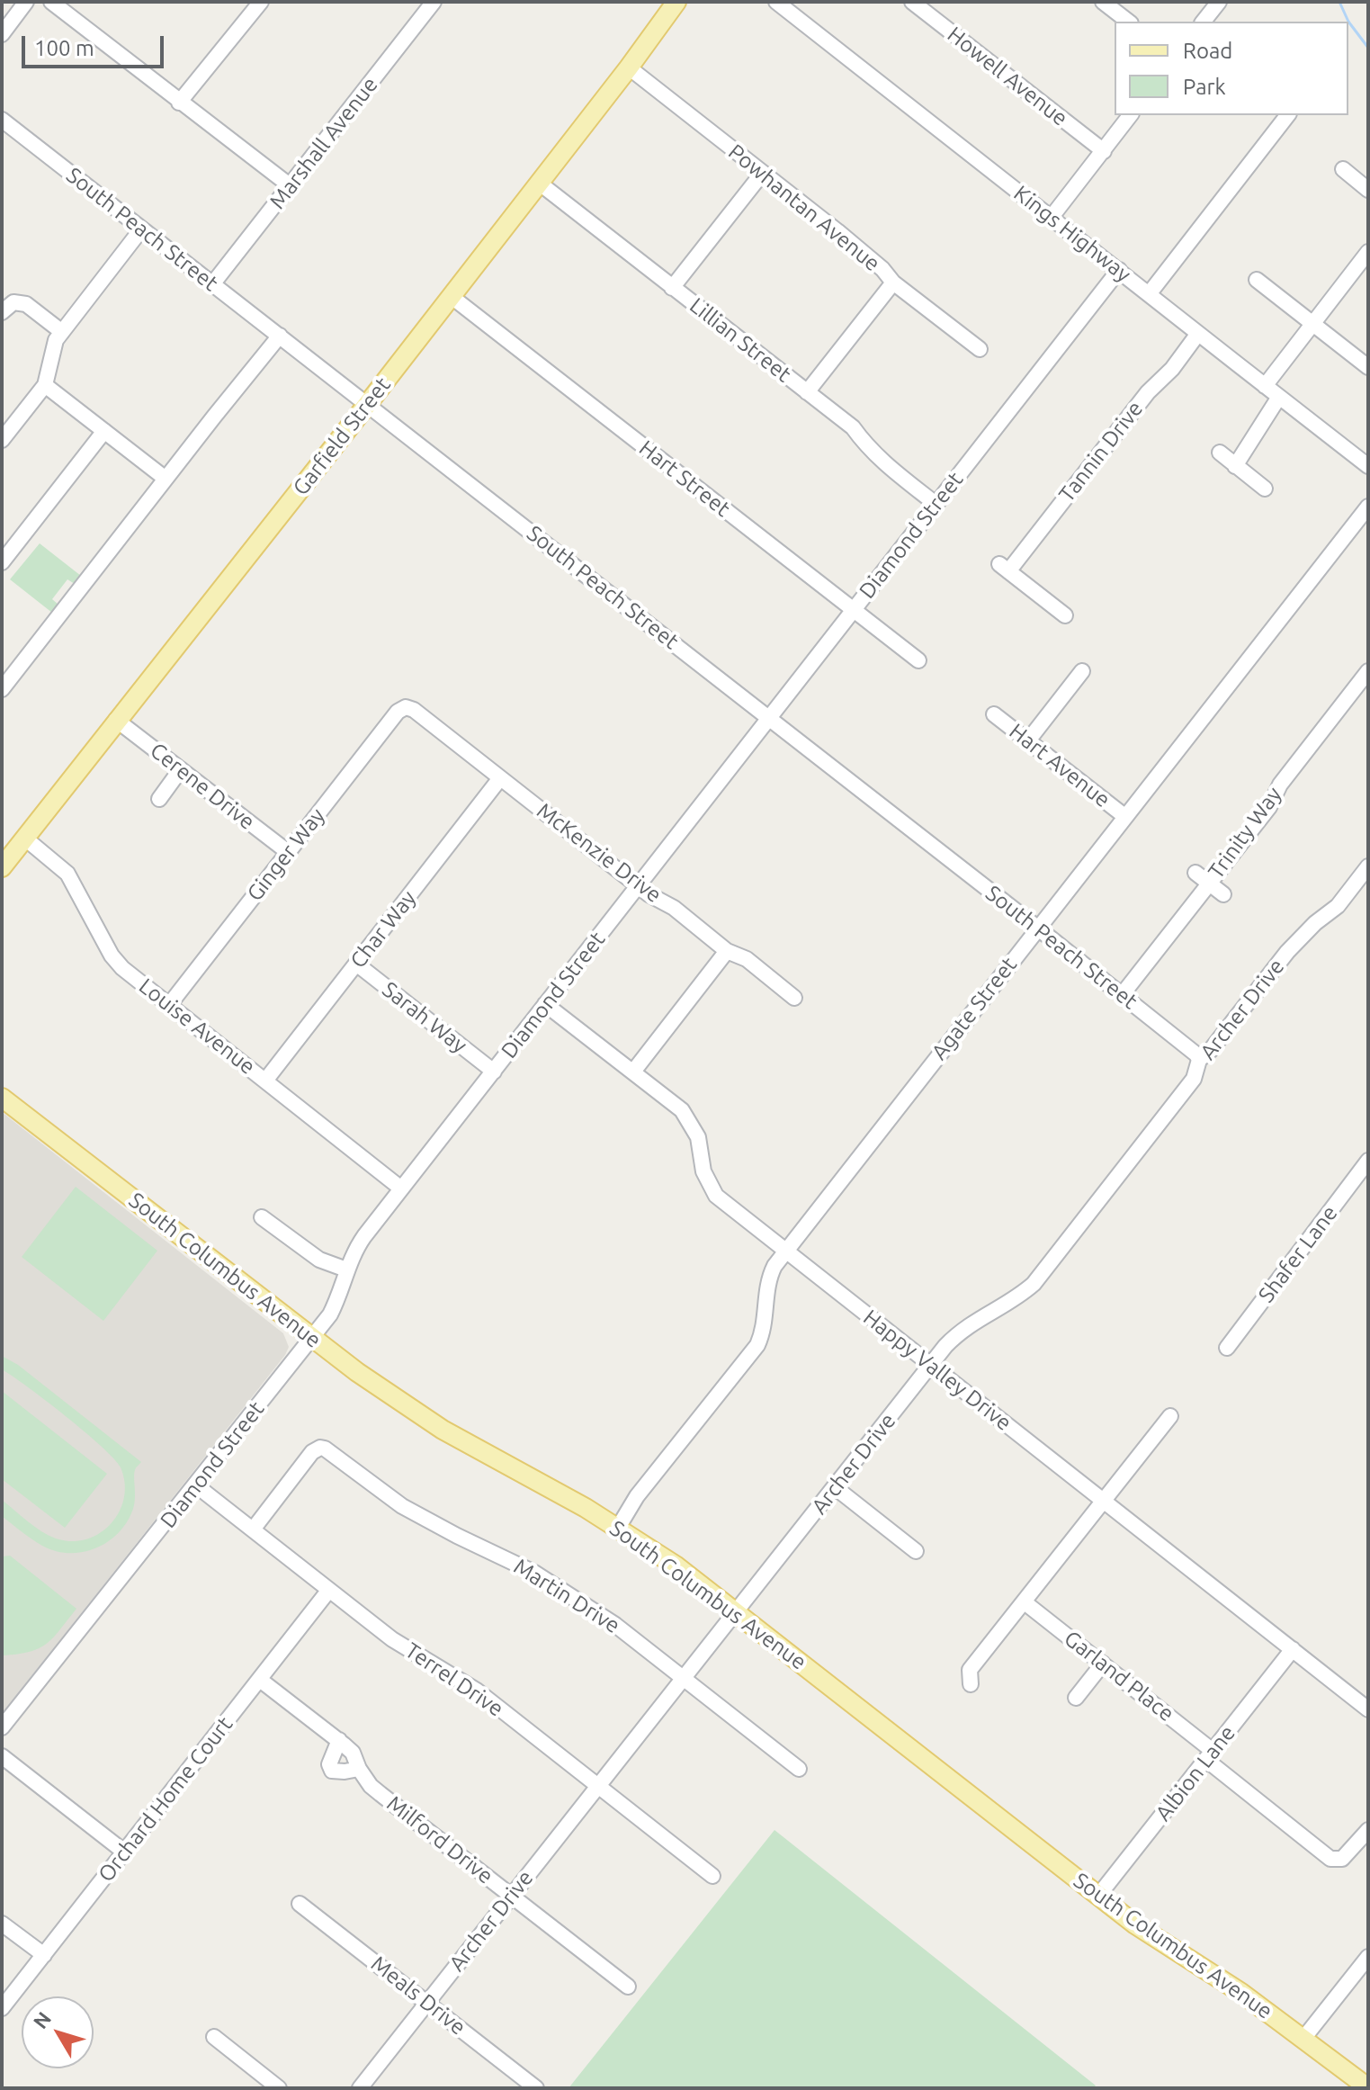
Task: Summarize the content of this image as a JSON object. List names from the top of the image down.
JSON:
{
  "streets": {
    "main road": ["Garfield Street", "South Columbus Avenue"],
    "street": [
      "Howell Avenue",
      "Marshall Avenue",
      "Powhantan Avenue",
      "South Peach Street",
      "Kings Highway",
      "Lillian Street",
      "Tannin Drive",
      "Hart Street",
      "Diamond Street",
      "Hart Avenue",
      "Cerene Drive",
      "Trinity Way",
      "McKenzie Drive",
      "Ginger Way",
      "Char Way",
      "Agate Street",
      "Archer Drive",
      "Sarah Way",
      "Louise Avenue",
      "Shafer Lane",
      "Happy Valley Drive",
      "Martin Drive",
      "Garland Place",
      "Terrel Drive",
      "Albion Lane",
      "Orchard Home Court",
      "Milford Drive",
      "Meals Drive"
    ]
  },
  "crossings": [
    ["Marshall Avenue", "South Peach Street"],
    ["Powhantan Avenue", "Garfield Street"],
    ["South Peach Street", "Garfield Street"],
    ["South Peach Street", "Diamond Street"],
    ["South Peach Street", "Trinity Way"],
    ["South Peach Street", "Agate Street"],
    ["South Peach Street", "Archer Drive"],
    ["Kings Highway", "Tannin Drive"],
    ["Kings Highway", "Diamond Street"],
    ["Lillian Street", "Garfield Street"],
    ["Lillian Street", "Diamond Street"],
    ["Garfield Street", "Hart Street"],
    ["Garfield Street", "Cerene Drive"],
    ["Garfield Street", "Louise Avenue"],
    ["Hart Street", "Diamond Street"],
    ["Diamond Street", "McKenzie Drive"],
    ["Diamond Street", "Sarah Way"],
    ["Diamond Street", "Louise Avenue"],
    ["Diamond Street", "South Columbus Avenue"],
    ["Diamond Street", "Happy Valley Drive"],
    ["Diamond Street", "Terrel Drive"],
    ["Hart Avenue", "Agate Street"],
    ["Cerene Drive", "Ginger Way"],
    ["McKenzie Drive", "Ginger Way"],
    ["McKenzie Drive", "Char Way"],
    ["Ginger Way", "Louise Avenue"],
    ["Char Way", "Sarah Way"],
    ["Char Way", "Louise Avenue"],
    ["Agate Street", "South Columbus Avenue"],
    ["Agate Street", "Happy Valley Drive"],
    ["Archer Drive", "South Columbus Avenue"],
    ["Archer Drive", "Happy Valley Drive"],
    ["Archer Drive", "Martin Drive"],
    ["Archer Drive", "Terrel Drive"],
    ["Archer Drive", "Milford Drive"],
    ["Archer Drive", "Meals Drive"],
    ["South Columbus Avenue", "Albion Lane"],
    ["Happy Valley Drive", "Albion Lane"],
    ["Martin Drive", "Terrel Drive"],
    ["Garland Place", "Albion Lane"],
    ["Terrel Drive", "Orchard Home Court"],
    ["Orchard Home Court", "Milford Drive"]
  ],
  "legend": ["Road", "Park"],
  "scale_bar": "100 m",
  "north": "top left"
}
